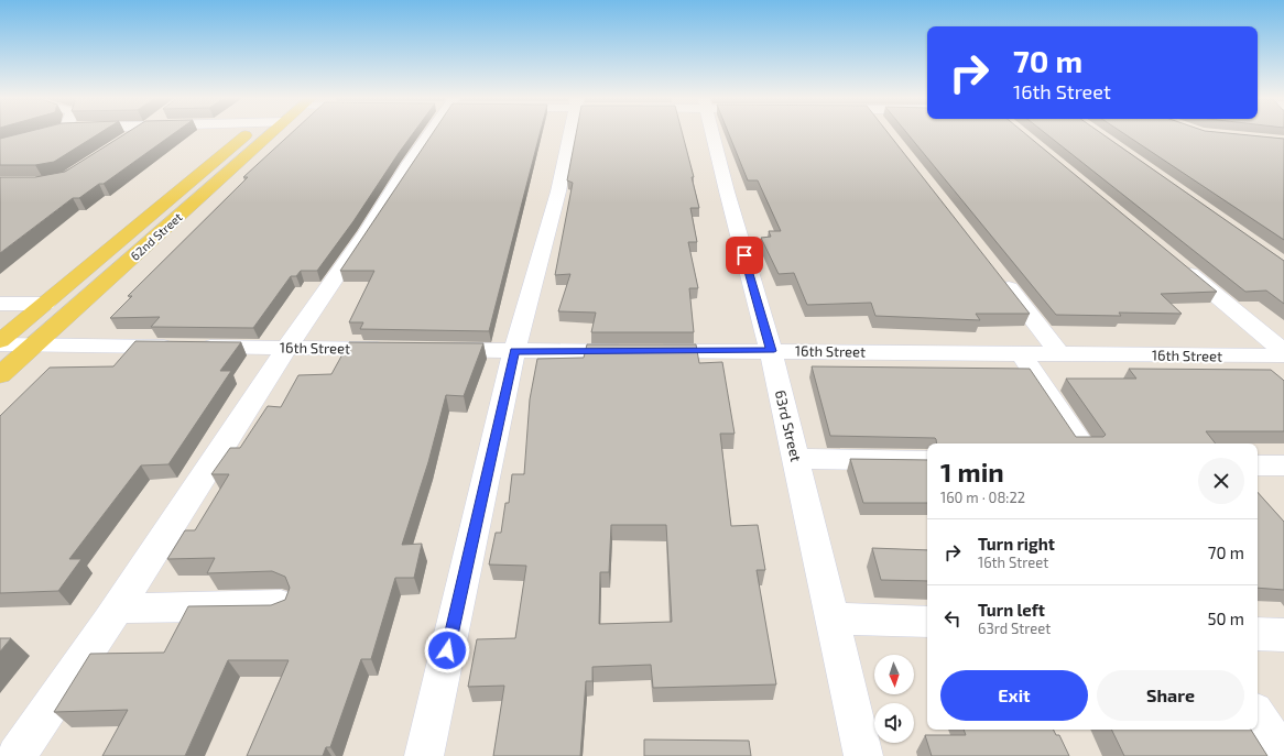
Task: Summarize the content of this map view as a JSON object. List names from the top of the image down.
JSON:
{
  "streets": {
    "main road": ["62nd Street"],
    "street": ["16th Street", "63rd Street"]
  },
  "crossings": [
    ["62nd Street", "16th Street"],
    ["16th Street", "63rd Street"]
  ],
  "north": "bottom",
  "page": {
    "turn": ["70 m", "16th Street"],
    "heading": ["1 min", "160 m · 08:22"],
    "list": [
      {
        "name": "Turn right",
        "note": "16th Street",
        "value": "70 m"
      },
      {
        "name": "Turn left",
        "note": "63rd Street",
        "value": "50 m"
      }
    ],
    "buttons": ["Exit", "Share"]
  }
}
